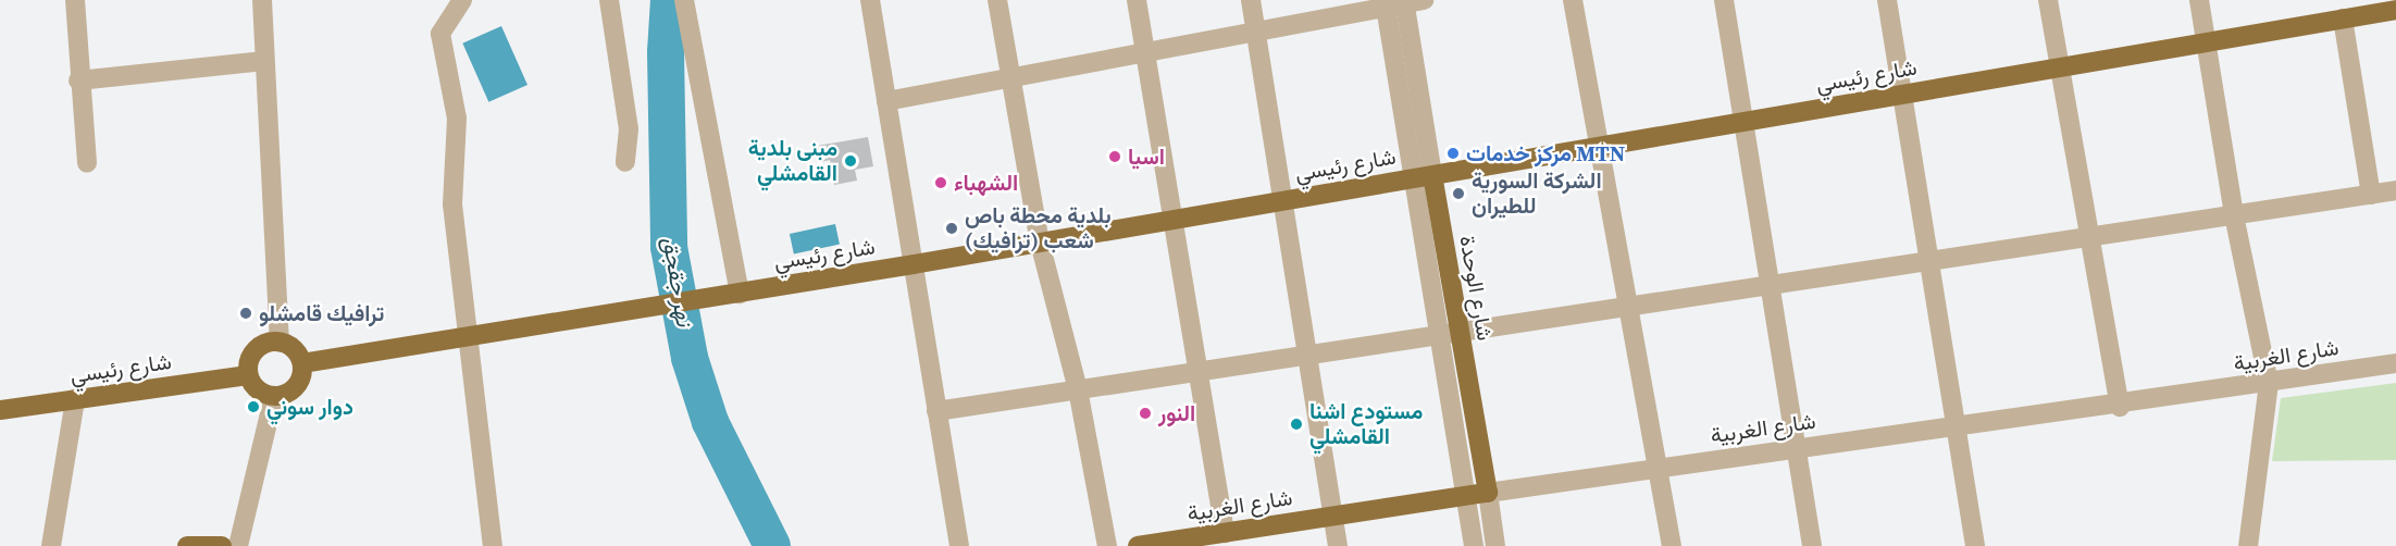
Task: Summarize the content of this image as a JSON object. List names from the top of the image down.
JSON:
{
  "streets": {
    "highway": ["شارع رئيسي", "شارع الوحدة", "شارع الغربية"]
  },
  "crossings": [
    ["شارع رئيسي", "شارع الوحدة"],
    ["شارع الوحدة", "شارع الغربية"]
  ],
  "water": ["نهر جقجق"],
  "places": [
    "مركز خدمات MTN",
    "اسيا",
    "مبنى بلدية القامشلي",
    "الشهباء",
    "الشركة السورية للطيران",
    "بلدية محطة باص شعب (ترافيك)",
    "ترافيك قامشلو",
    "دوار سوني",
    "النور",
    "مستودع اشنا القامشلي"
  ]
}
